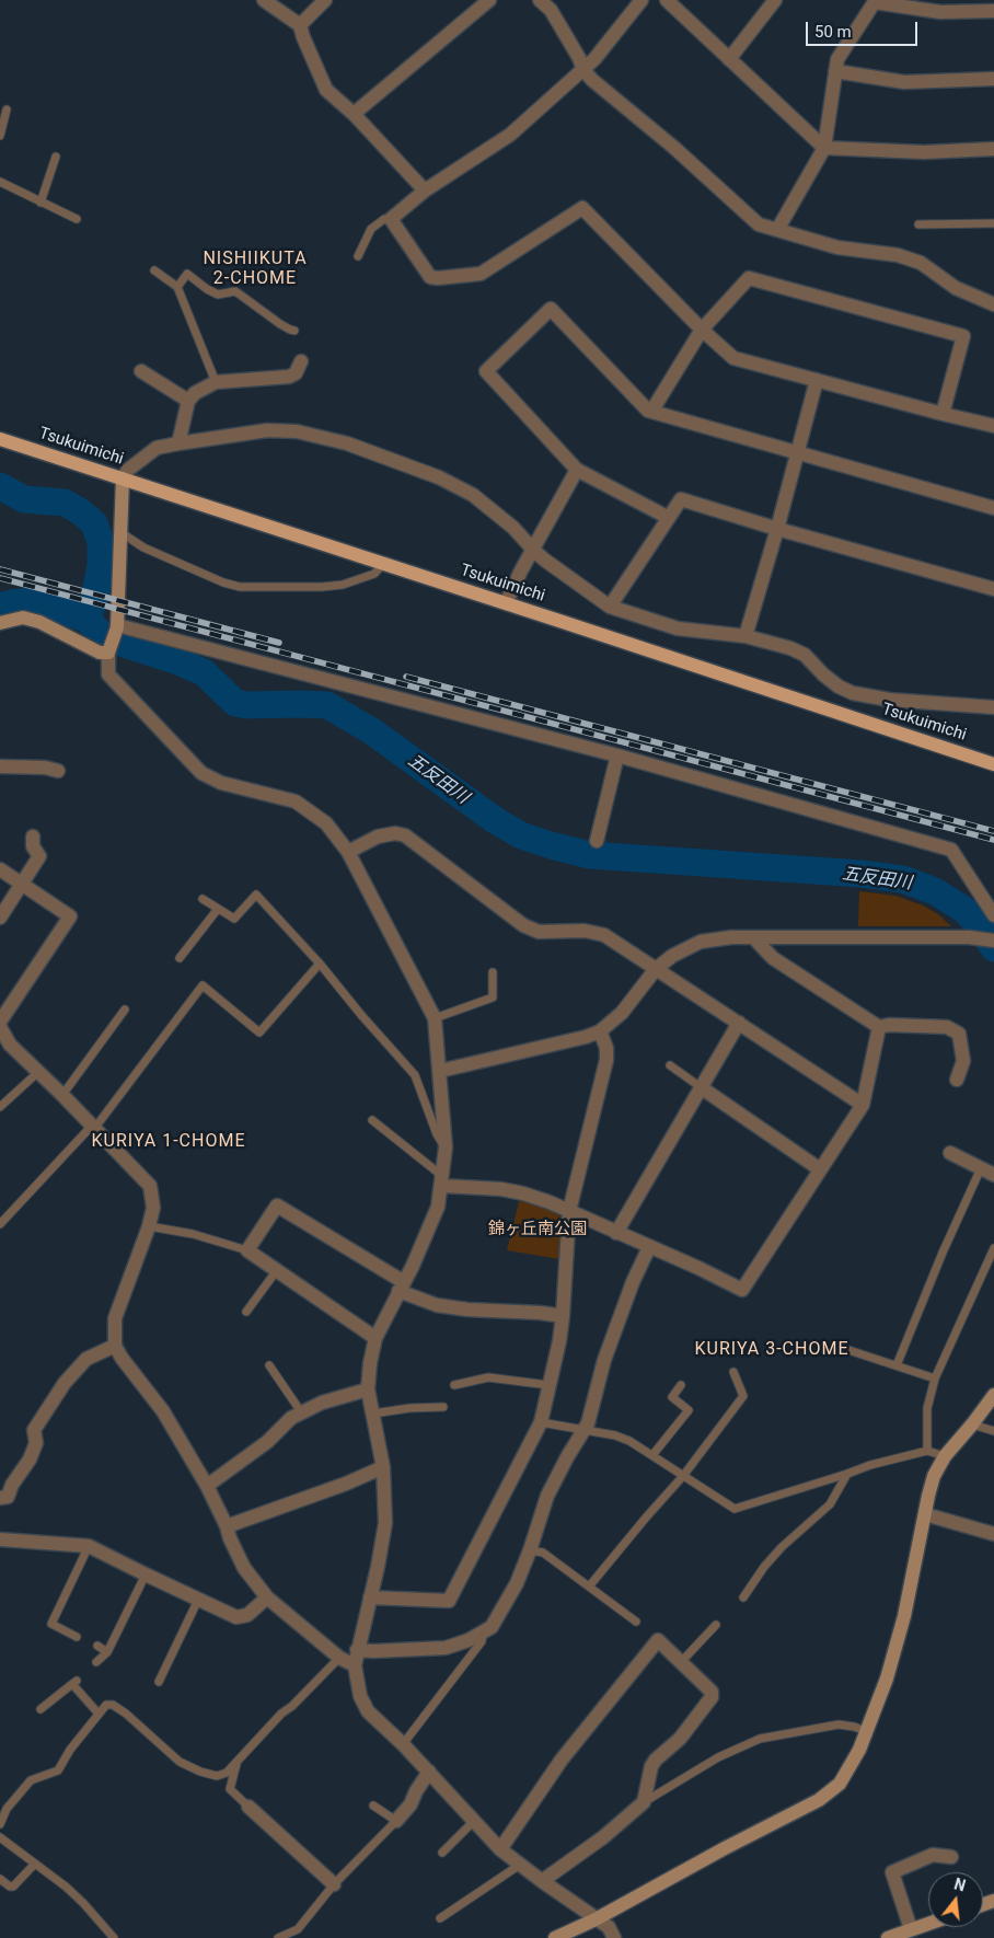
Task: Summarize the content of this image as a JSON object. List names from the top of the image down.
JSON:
{
  "streets": {
    "main road": ["Tsukuimichi"]
  },
  "districts": ["NISHIIKUTA 2-CHOME", "KURIYA 1-CHOME", "KURIYA 3-CHOME"],
  "water": ["五反田川"],
  "parks": ["錦ヶ丘南公園"],
  "scale_bar": "50 m",
  "north": "top"
}
